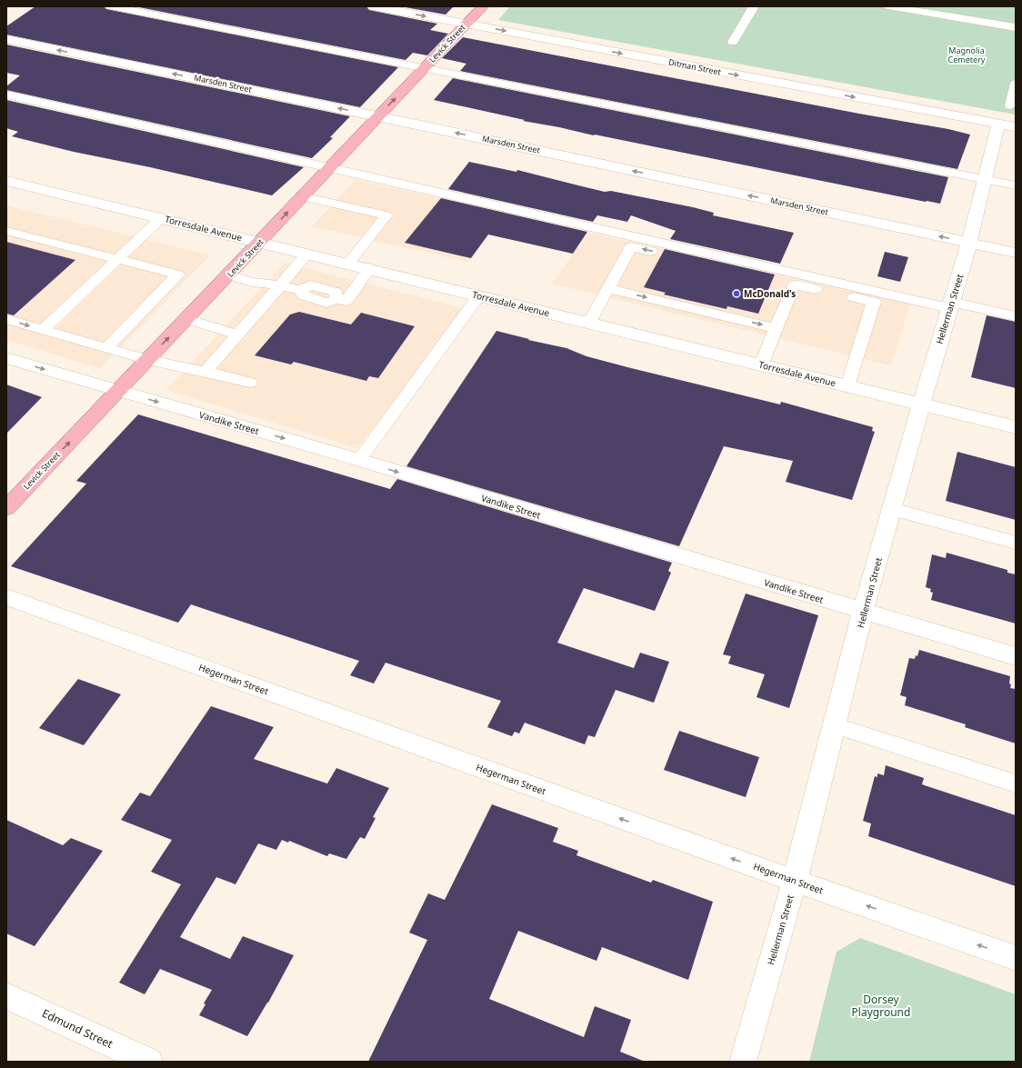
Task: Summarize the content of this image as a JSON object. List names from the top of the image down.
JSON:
{
  "streets": {
    "highway": ["Levick Street"],
    "street": [
      "Ditman Street",
      "Marsden Street",
      "Torresdale Avenue",
      "Hellerman Street",
      "Vandike Street",
      "Hegerman Street",
      "Edmund Street"
    ]
  },
  "crossings": [
    ["Levick Street", "Ditman Street"],
    ["Levick Street", "Marsden Street"],
    ["Levick Street", "Torresdale Avenue"],
    ["Levick Street", "Vandike Street"],
    ["Ditman Street", "Hellerman Street"],
    ["Marsden Street", "Hellerman Street"],
    ["Torresdale Avenue", "Hellerman Street"],
    ["Hellerman Street", "Vandike Street"],
    ["Hellerman Street", "Hegerman Street"]
  ],
  "one_way": [
    "Levick Street",
    "Ditman Street",
    "Marsden Street",
    "Vandike Street",
    "Hegerman Street"
  ],
  "parks": ["Magnolia Cemetery", "Dorsey Playground"],
  "places": ["McDonald's"]
}
